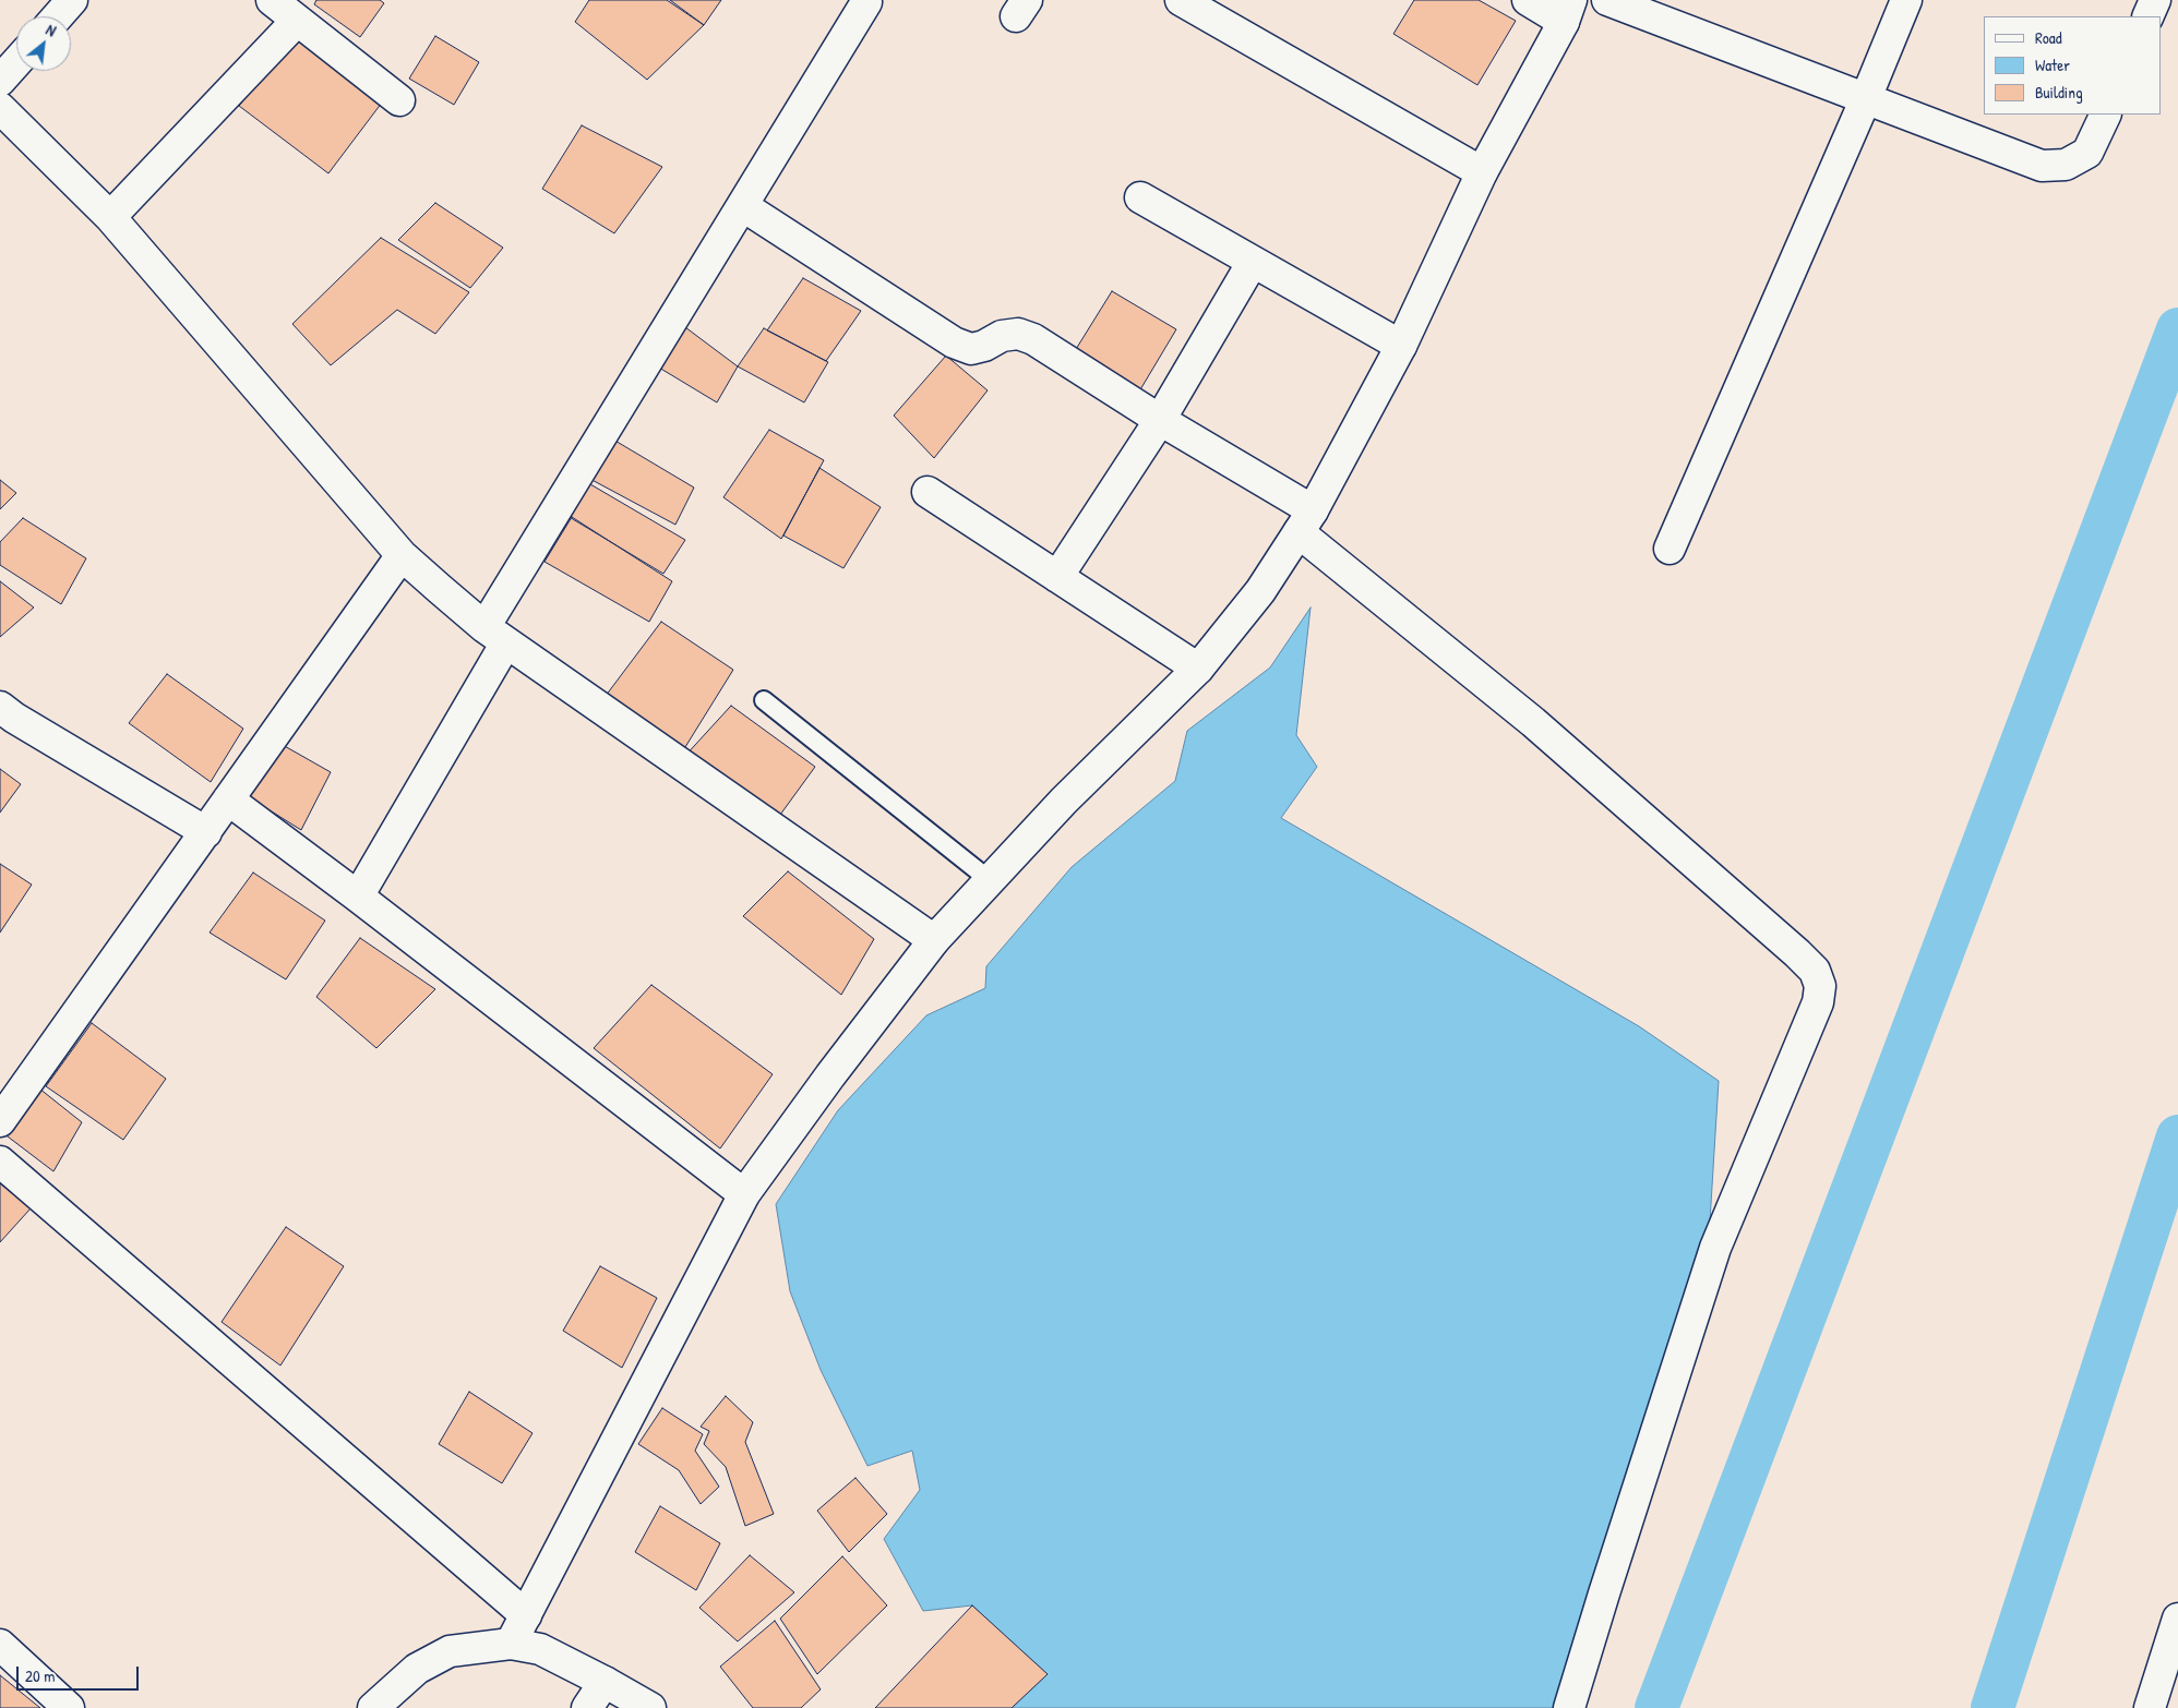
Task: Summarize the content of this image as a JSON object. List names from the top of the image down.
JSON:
{
  "legend": ["Road", "Water", "Building"],
  "scale_bar": "20 m",
  "north": "top right"
}
